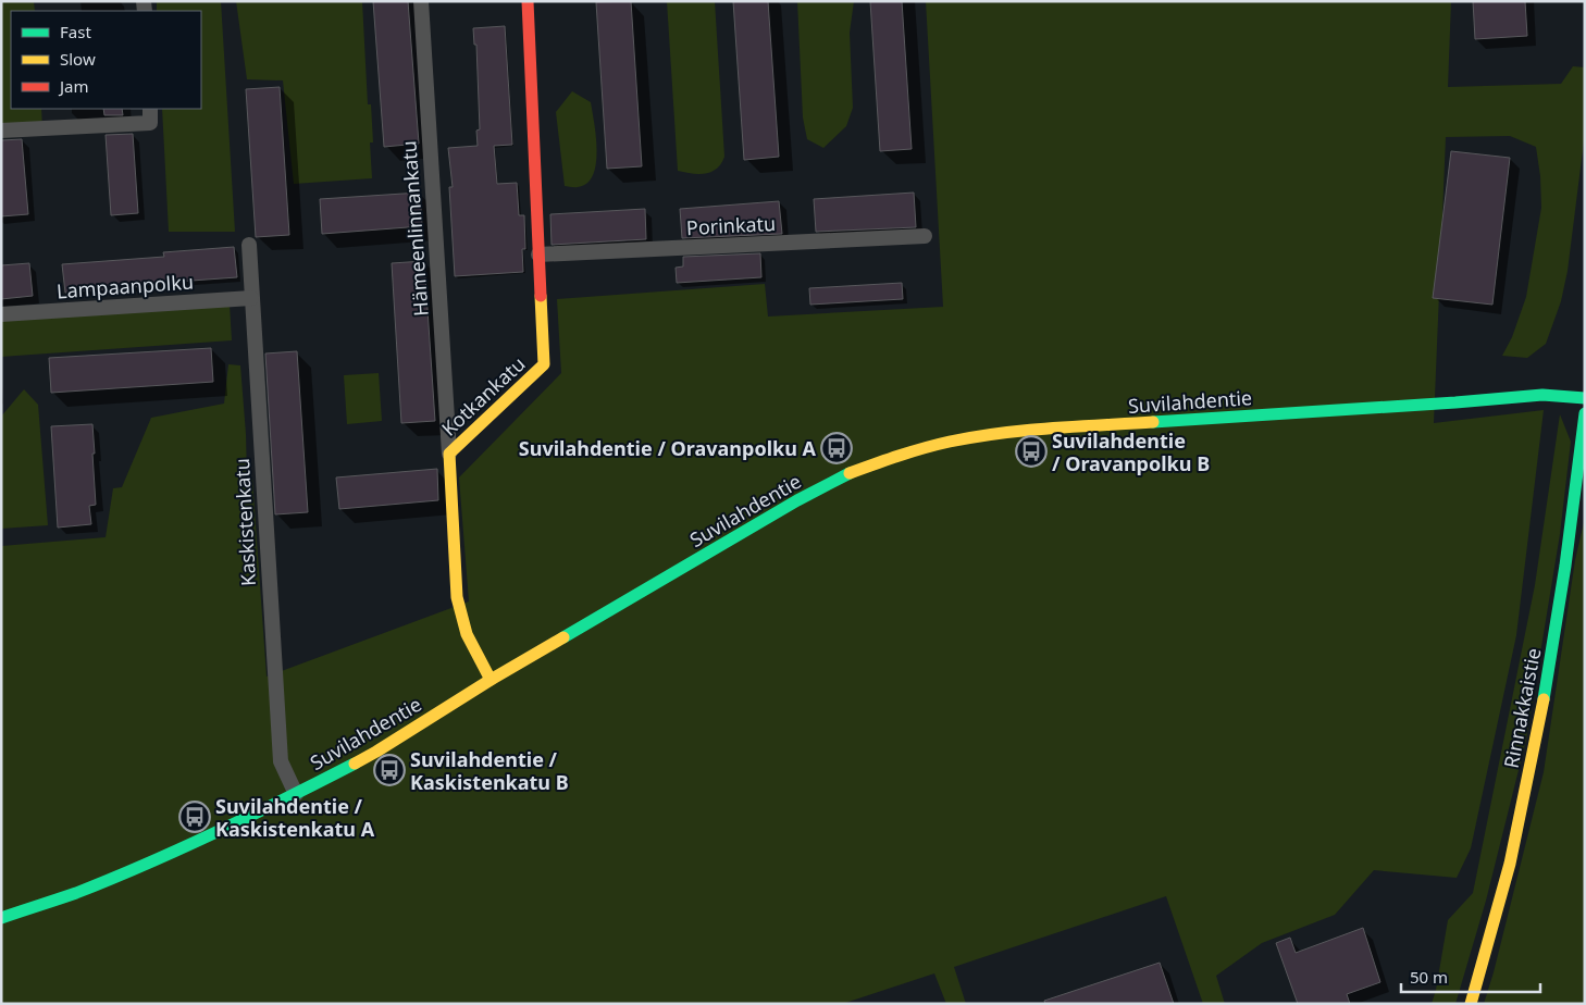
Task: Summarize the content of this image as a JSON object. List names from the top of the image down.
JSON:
{
  "streets": {
    "street": [
      "Porinkatu",
      "Hämeenlinnankatu",
      "Lampaanpolku",
      "Kotkankatu",
      "Suvilahdentie",
      "Kaskistenkatu",
      "Rinnakkaistie"
    ]
  },
  "crossings": [
    ["Porinkatu", "Kotkankatu"],
    ["Hämeenlinnankatu", "Kotkankatu"],
    ["Lampaanpolku", "Kaskistenkatu"],
    ["Kotkankatu", "Suvilahdentie"],
    ["Suvilahdentie", "Kaskistenkatu"]
  ],
  "places": {
    "bus stop": [
      "Suvilahdentie / Oravanpolku A",
      "Suvilahdentie / Oravanpolku B",
      "Suvilahdentie / Kaskistenkatu B",
      "Suvilahdentie / Kaskistenkatu A"
    ]
  },
  "legend": ["Fast", "Slow", "Jam"],
  "scale_bar": "50 m"
}
